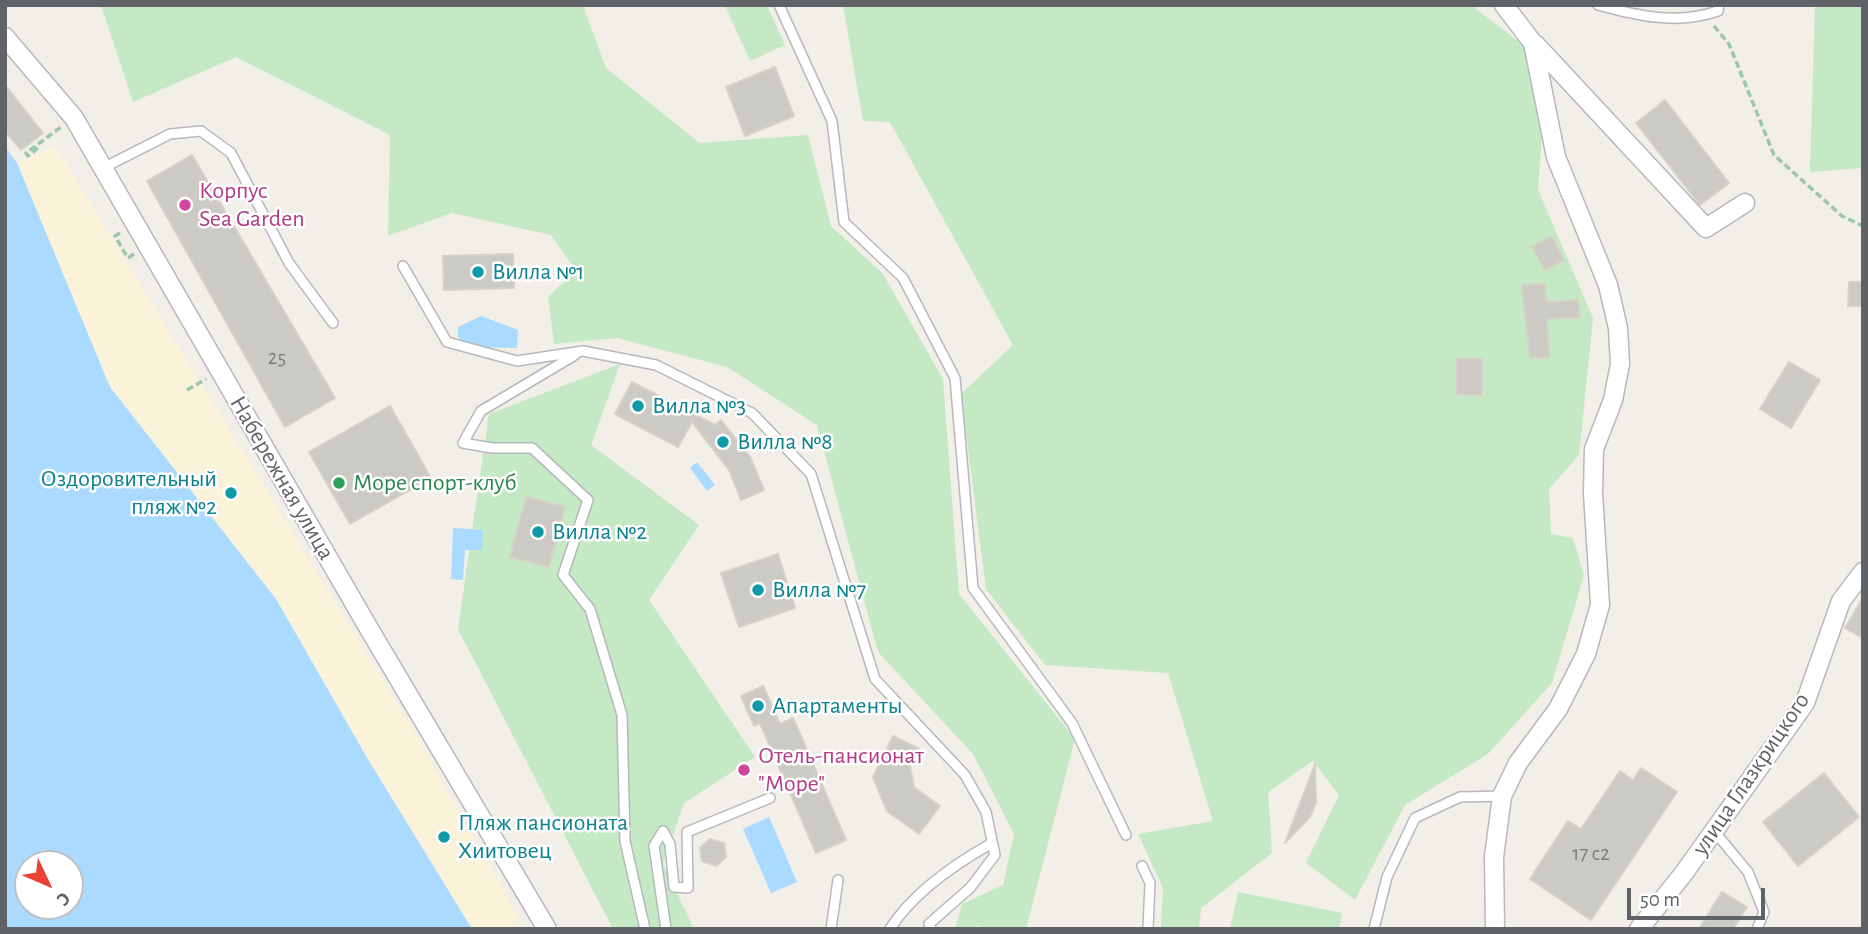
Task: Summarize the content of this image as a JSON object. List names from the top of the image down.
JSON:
{
  "streets": {
    "street": ["Набережная улица", "улица Глазкрицкого"]
  },
  "places": [
    "Корпус Sea Garden",
    "Вилла №1",
    "Вилла №3",
    "Вилла №8",
    "Море спорт-клуб",
    "Оздоровительный пляж №2",
    "Вилла №2",
    "Вилла №7",
    "Апартаменты",
    "Отель-пансионат \"Море\"",
    "Пляж пансионата Хиитовец"
  ],
  "house_numbers": ["25", "17 с2"],
  "scale_bar": "50 m",
  "north": "bottom right"
}
